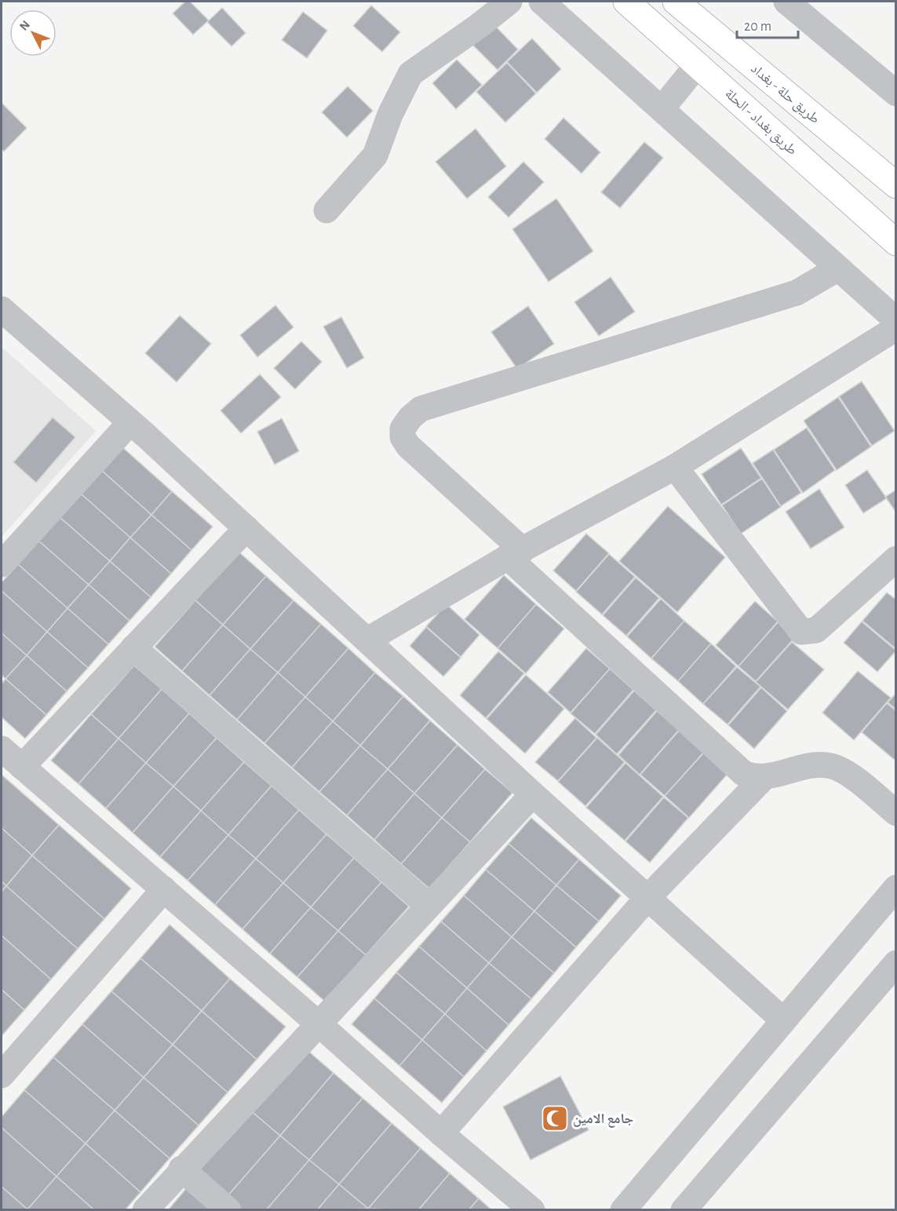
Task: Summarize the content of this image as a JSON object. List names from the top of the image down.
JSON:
{
  "streets": {
    "main road": ["طريق حلة - بغداد", "طريق بغداد - الحلة"]
  },
  "places": {
    "mosque": ["جامع الامين"]
  },
  "scale_bar": "20 m",
  "north": "top left"
}
